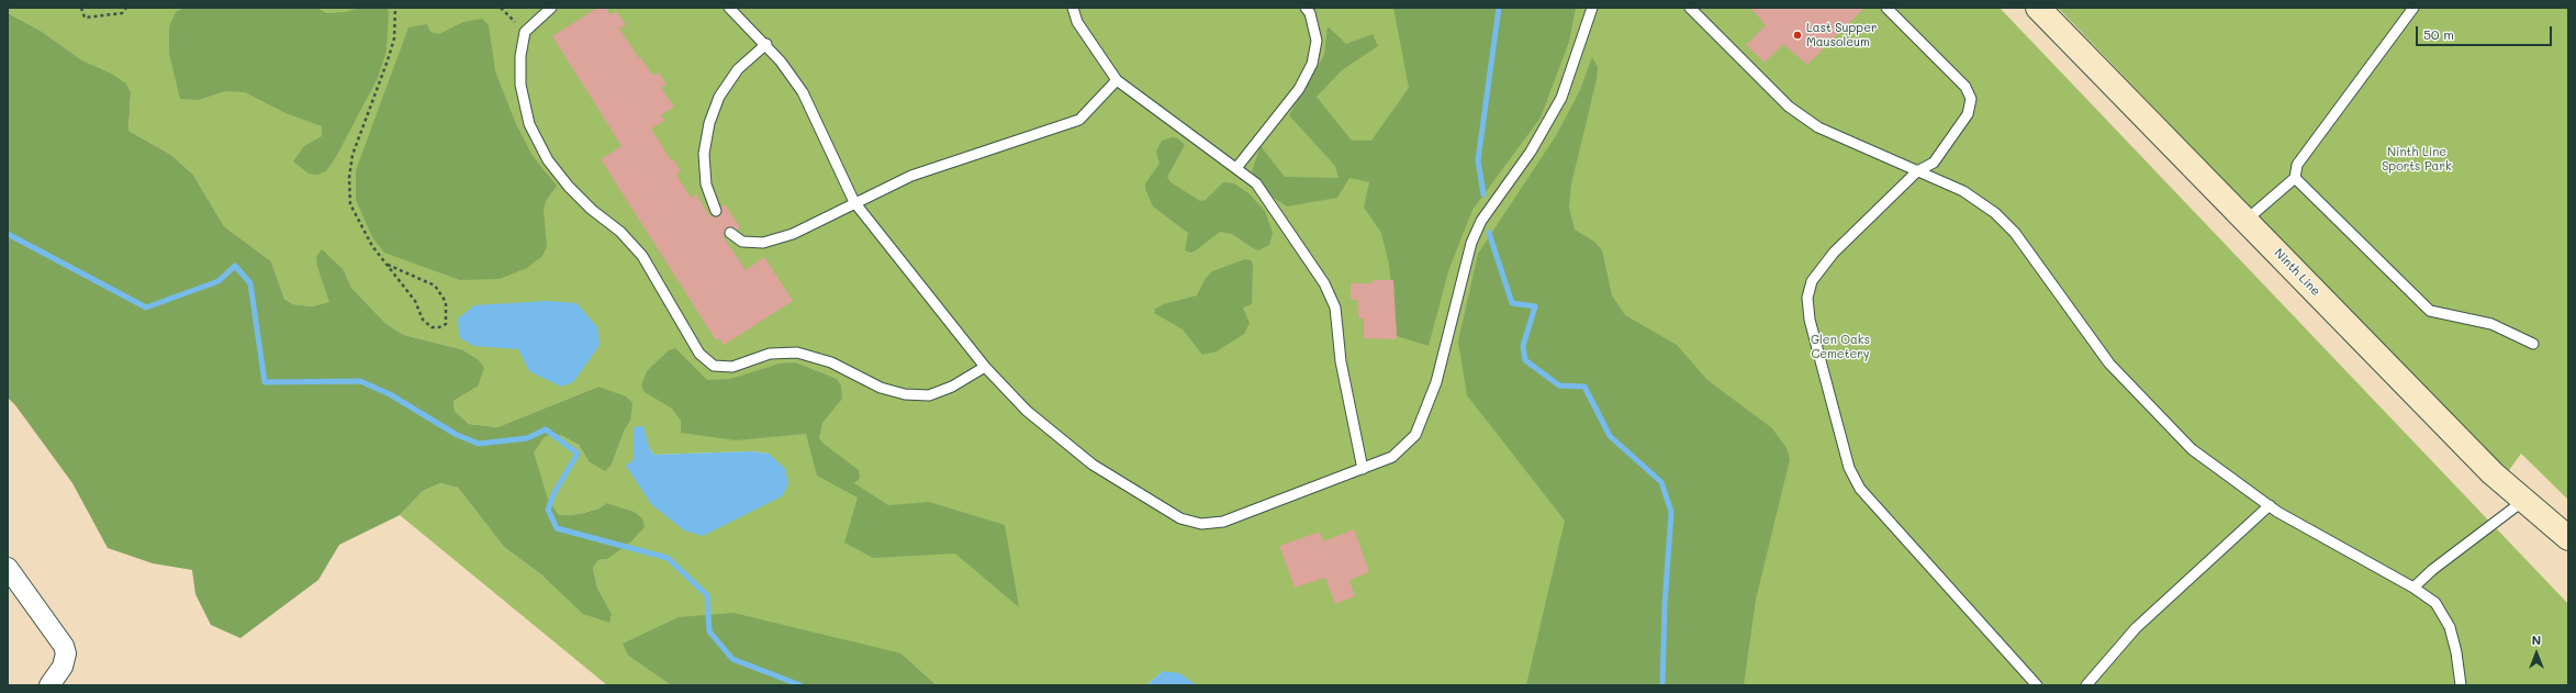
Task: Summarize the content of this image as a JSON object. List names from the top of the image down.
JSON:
{
  "streets": {
    "main road": ["Ninth Line"]
  },
  "parks": ["Ninth Line Sports Park", "Glen Oaks Cemetery"],
  "places": ["Last Supper Mausoleum"],
  "scale_bar": "50 m",
  "north": "top"
}
